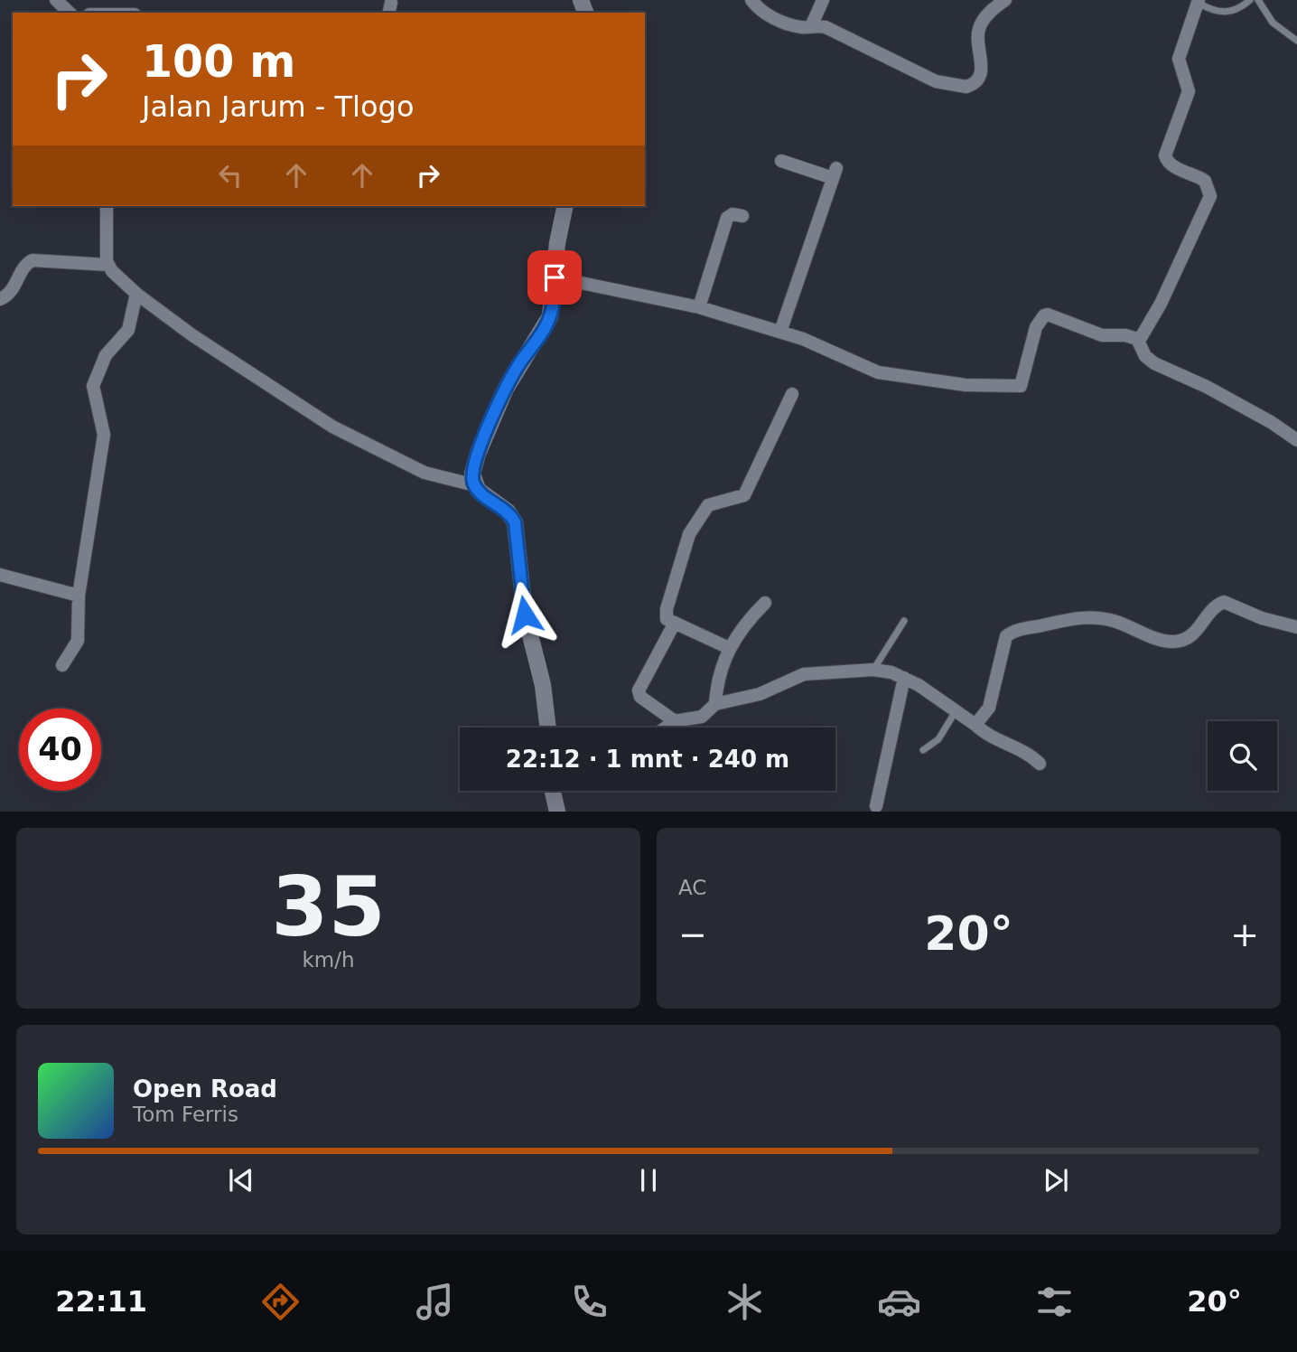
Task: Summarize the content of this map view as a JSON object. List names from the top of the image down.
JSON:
{
  "page": {
    "turn": ["100 m", "Jalan Jarum - Tlogo"],
    "limit": "40",
    "trip": "22:12 · 1 mnt · 240 m",
    "tile": [
      ["35", "km/h"],
      "AC"
    ],
    "heat": ["−", "20°", "+"],
    "song": ["Open Road", "Tom Ferris"],
    "tabs": ["22:11", "20°"]
  }
}
